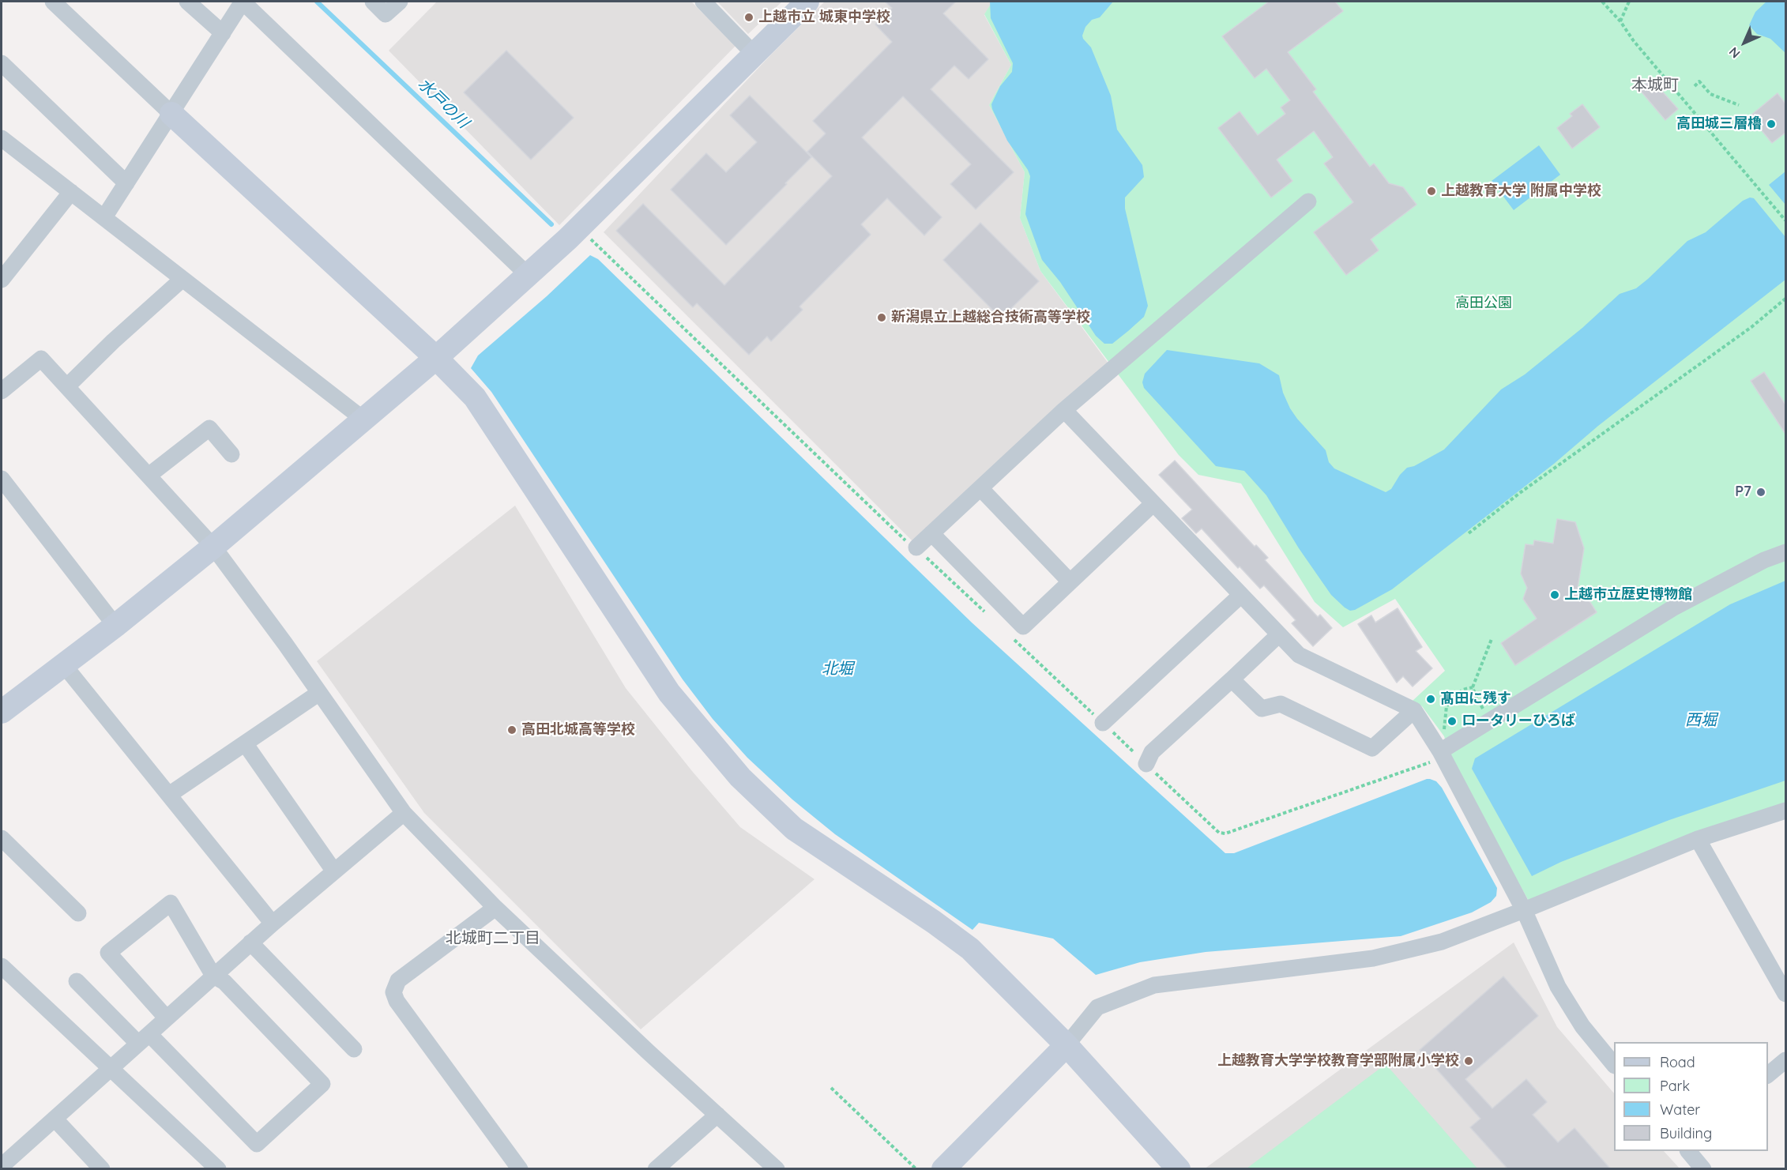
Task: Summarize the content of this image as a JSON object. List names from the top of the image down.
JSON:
{
  "districts": ["本城町", "北城町二丁目"],
  "water": ["水戸の川", "北堀", "西堀"],
  "parks": ["高田公園"],
  "places": [
    "上越市立 城東中学校",
    "高田城三層櫓",
    "上越教育大学 附属中学校",
    "新潟県立上越総合技術高等学校",
    "P7",
    "上越市立歴史博物館",
    "髙田に残す",
    "ロータリーひろば",
    "高田北城高等学校",
    "上越教育大学学校教育学部附属小学校"
  ],
  "legend": [
    "Road",
    "Park",
    "Water",
    "Building"
  ],
  "north": "bottom left"
}
